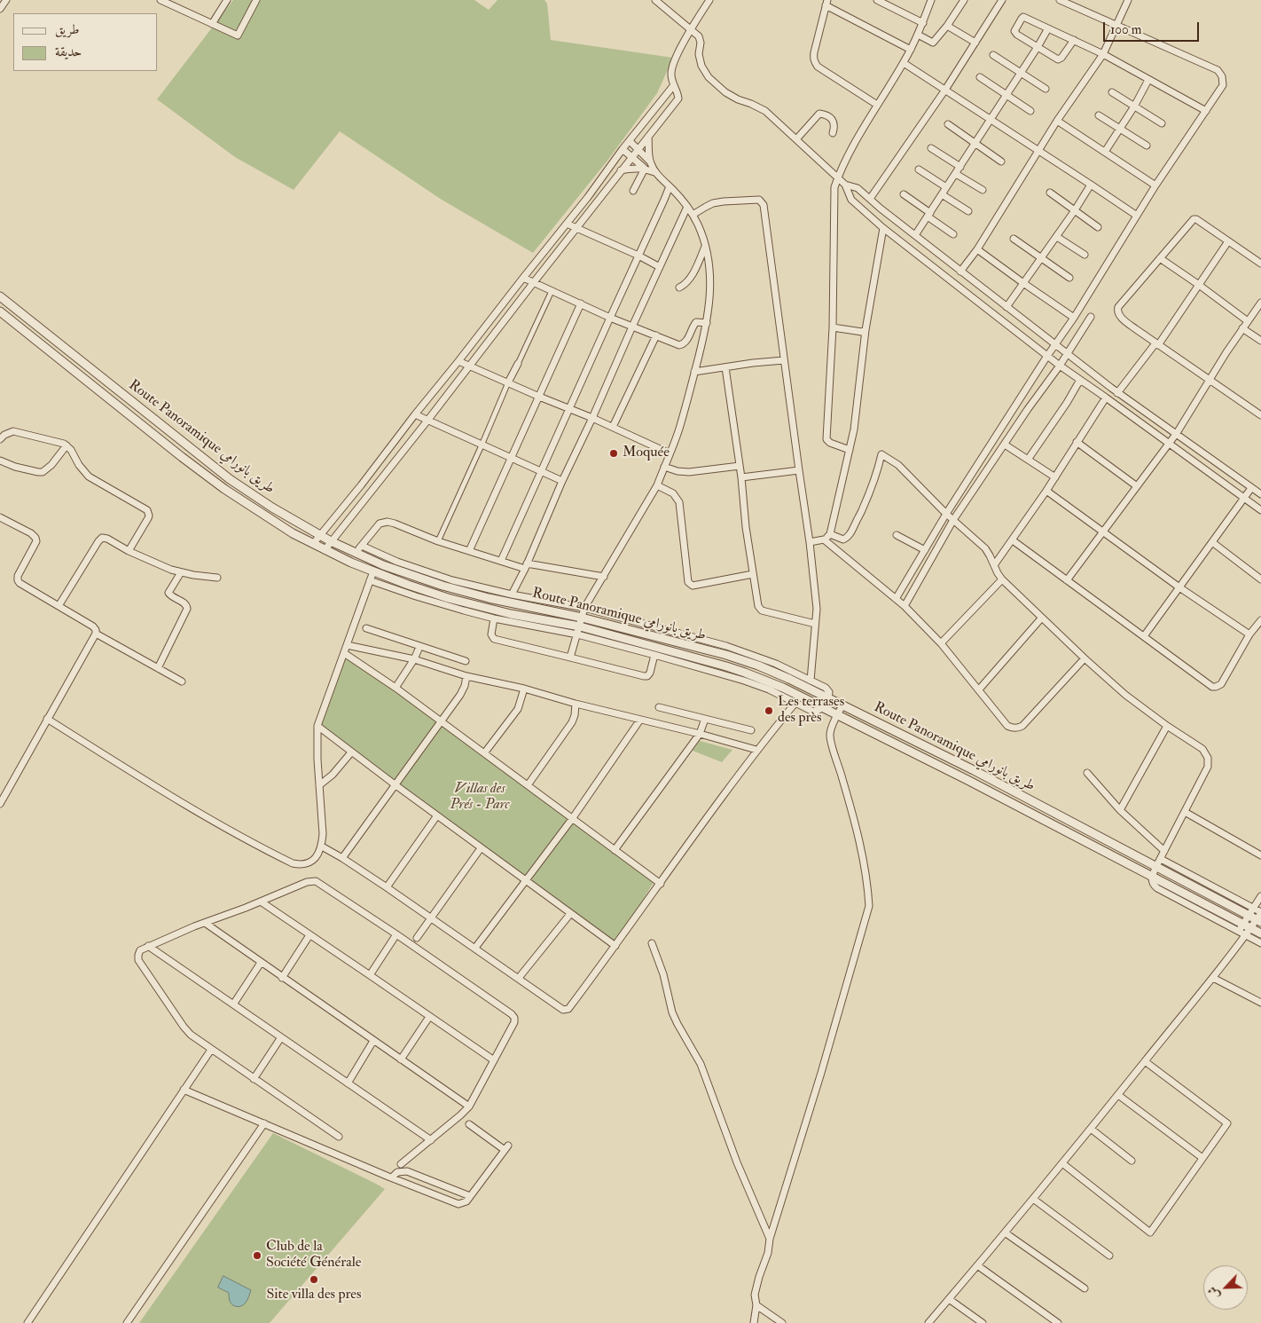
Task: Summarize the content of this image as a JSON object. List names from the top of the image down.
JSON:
{
  "streets": {
    "street": ["Route Panoramique طريق بانورامي"]
  },
  "parks": ["Villas des Prés - Parc"],
  "places": [
    "Moquée",
    "Les terrases des près",
    "Club de la Société Générale",
    "Site villa des pres"
  ],
  "legend": ["طريق", "حديقة"],
  "scale_bar": "100 m",
  "north": "bottom left"
}
